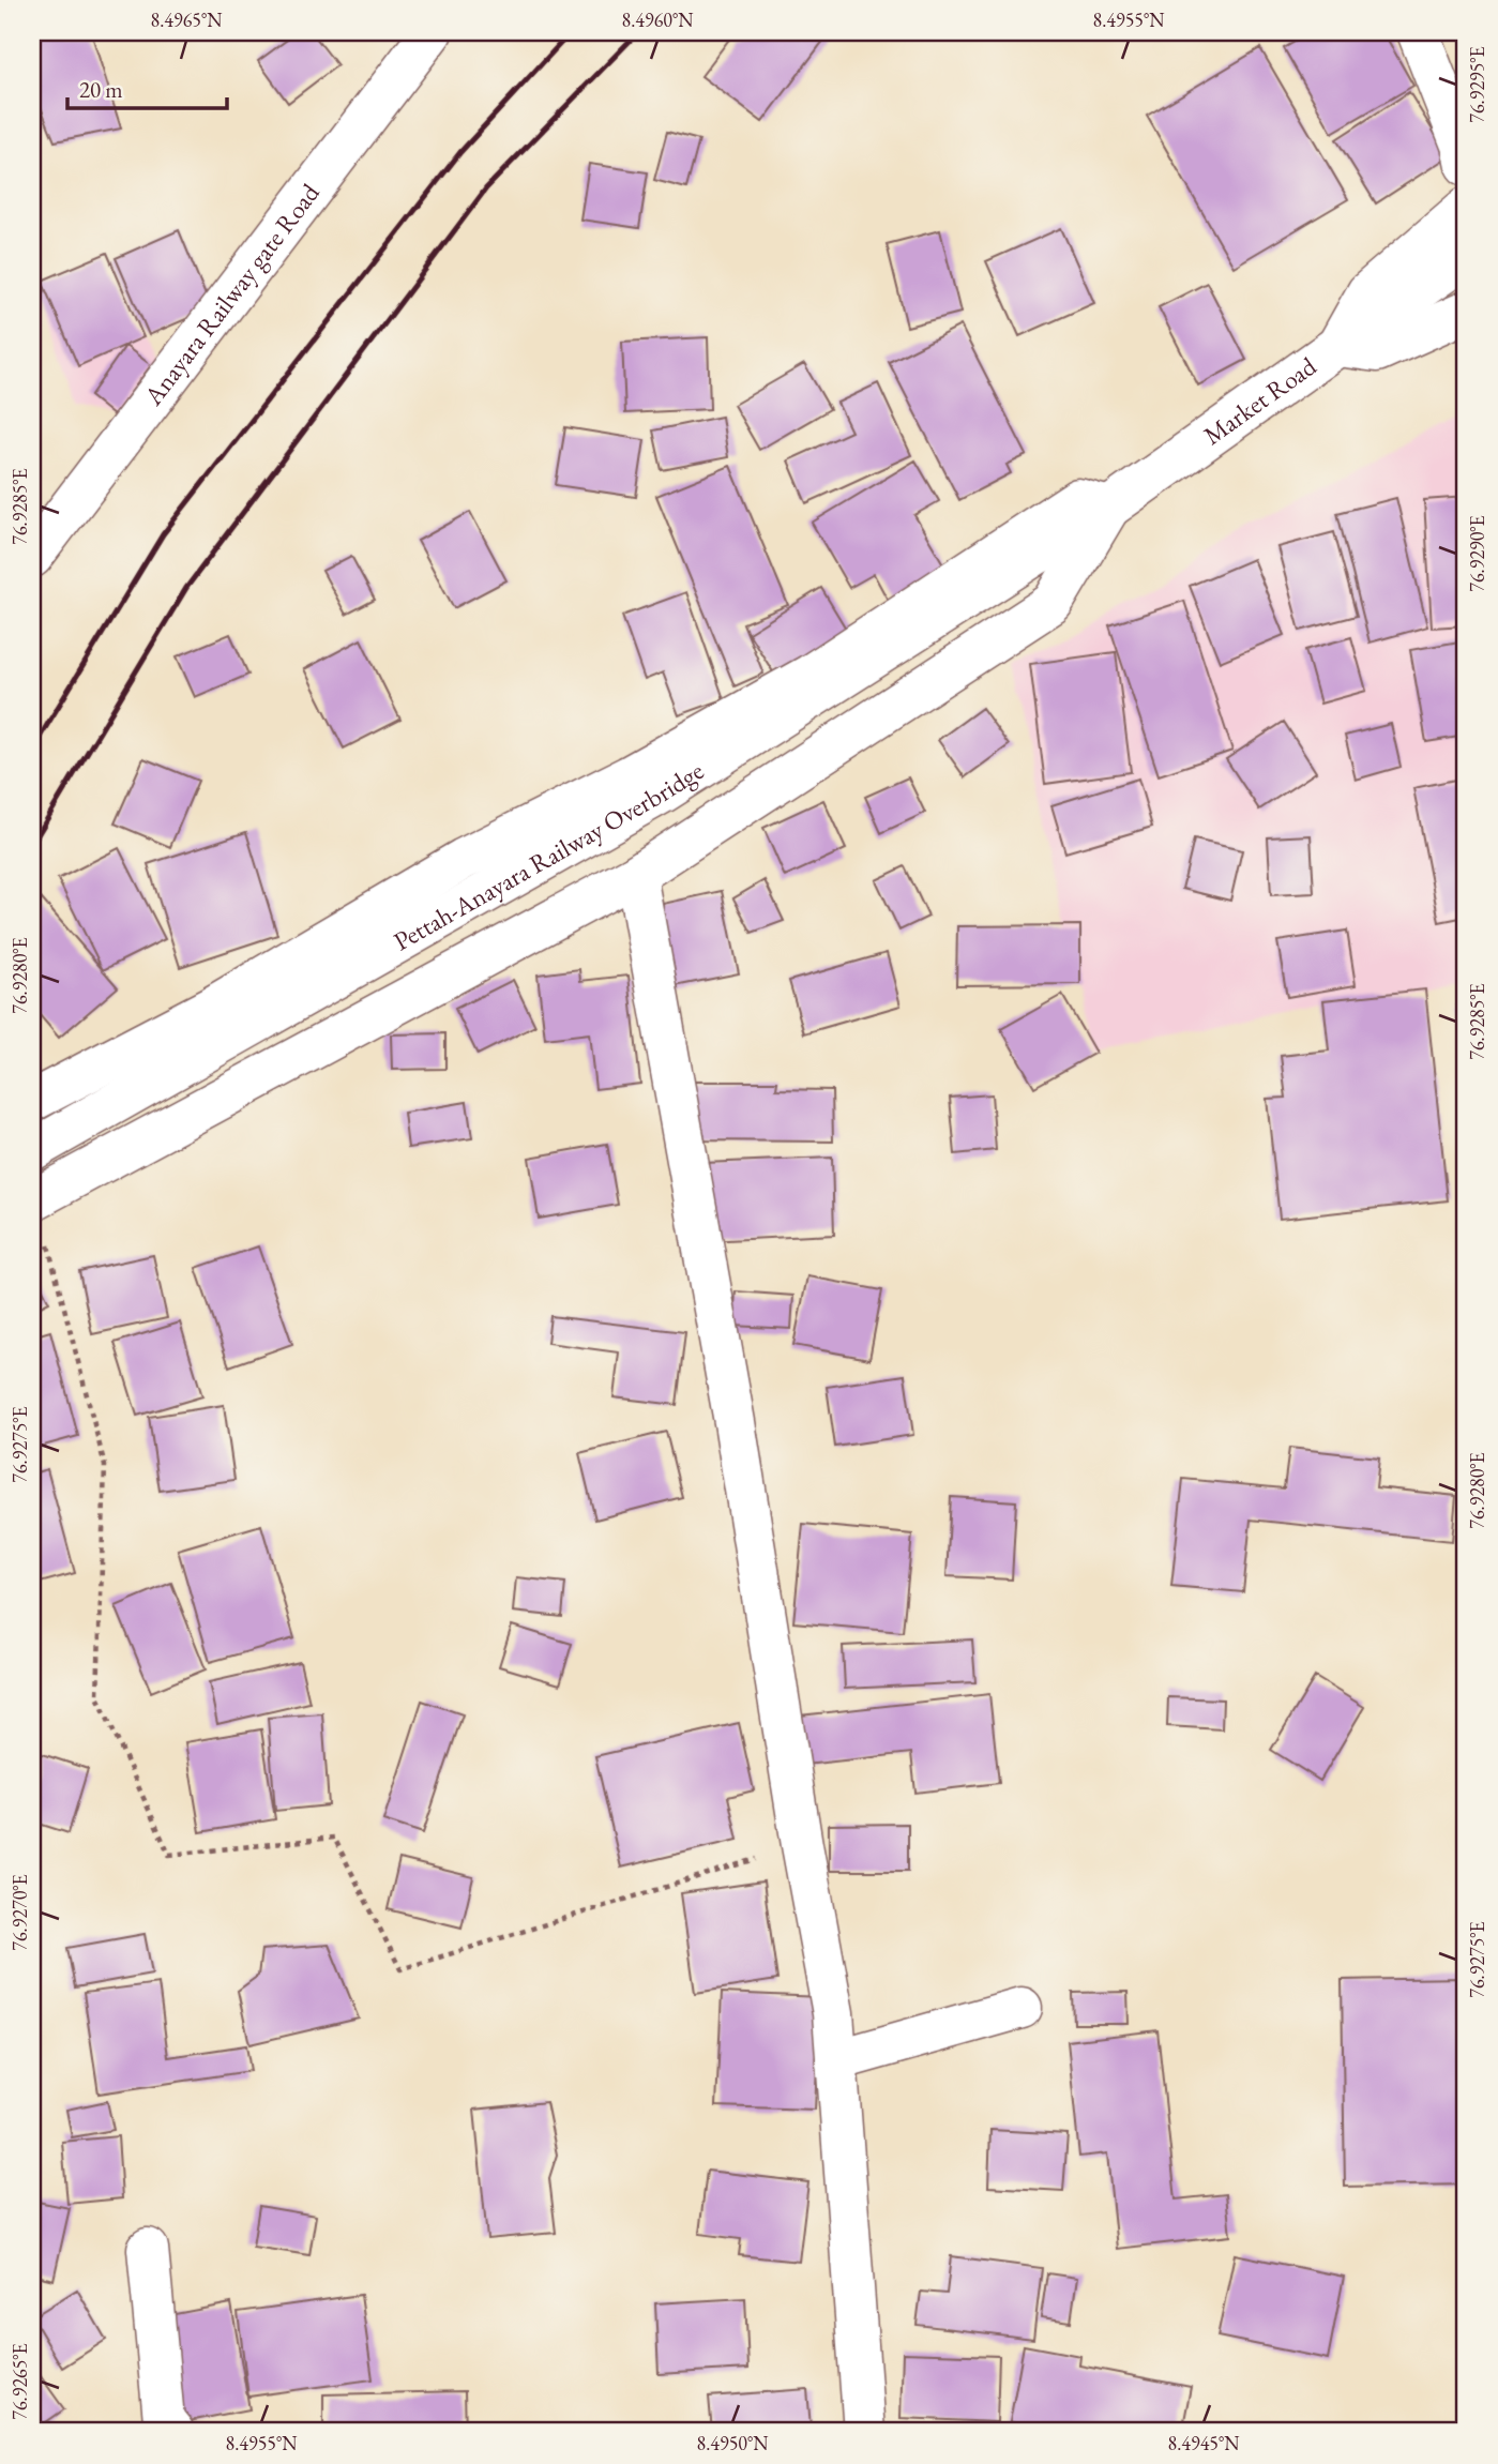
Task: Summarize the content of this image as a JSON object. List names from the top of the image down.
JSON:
{
  "streets": {
    "street": ["Anayara Railway gate Road", "Market Road", "Pettah-Anayara Railway Overbridge"]
  },
  "crossings": [
    ["Market Road", "Pettah-Anayara Railway Overbridge"]
  ],
  "scale_bar": "20 m",
  "coordinates": [
    "8.4965°N",
    "8.4960°N",
    "8.4955°N",
    "76.9295°E",
    "76.9285°E",
    "76.9290°E",
    "76.9280°E",
    "76.9275°E",
    "76.9270°E",
    "76.9265°E",
    "8.4950°N",
    "8.4945°N"
  ]
}
